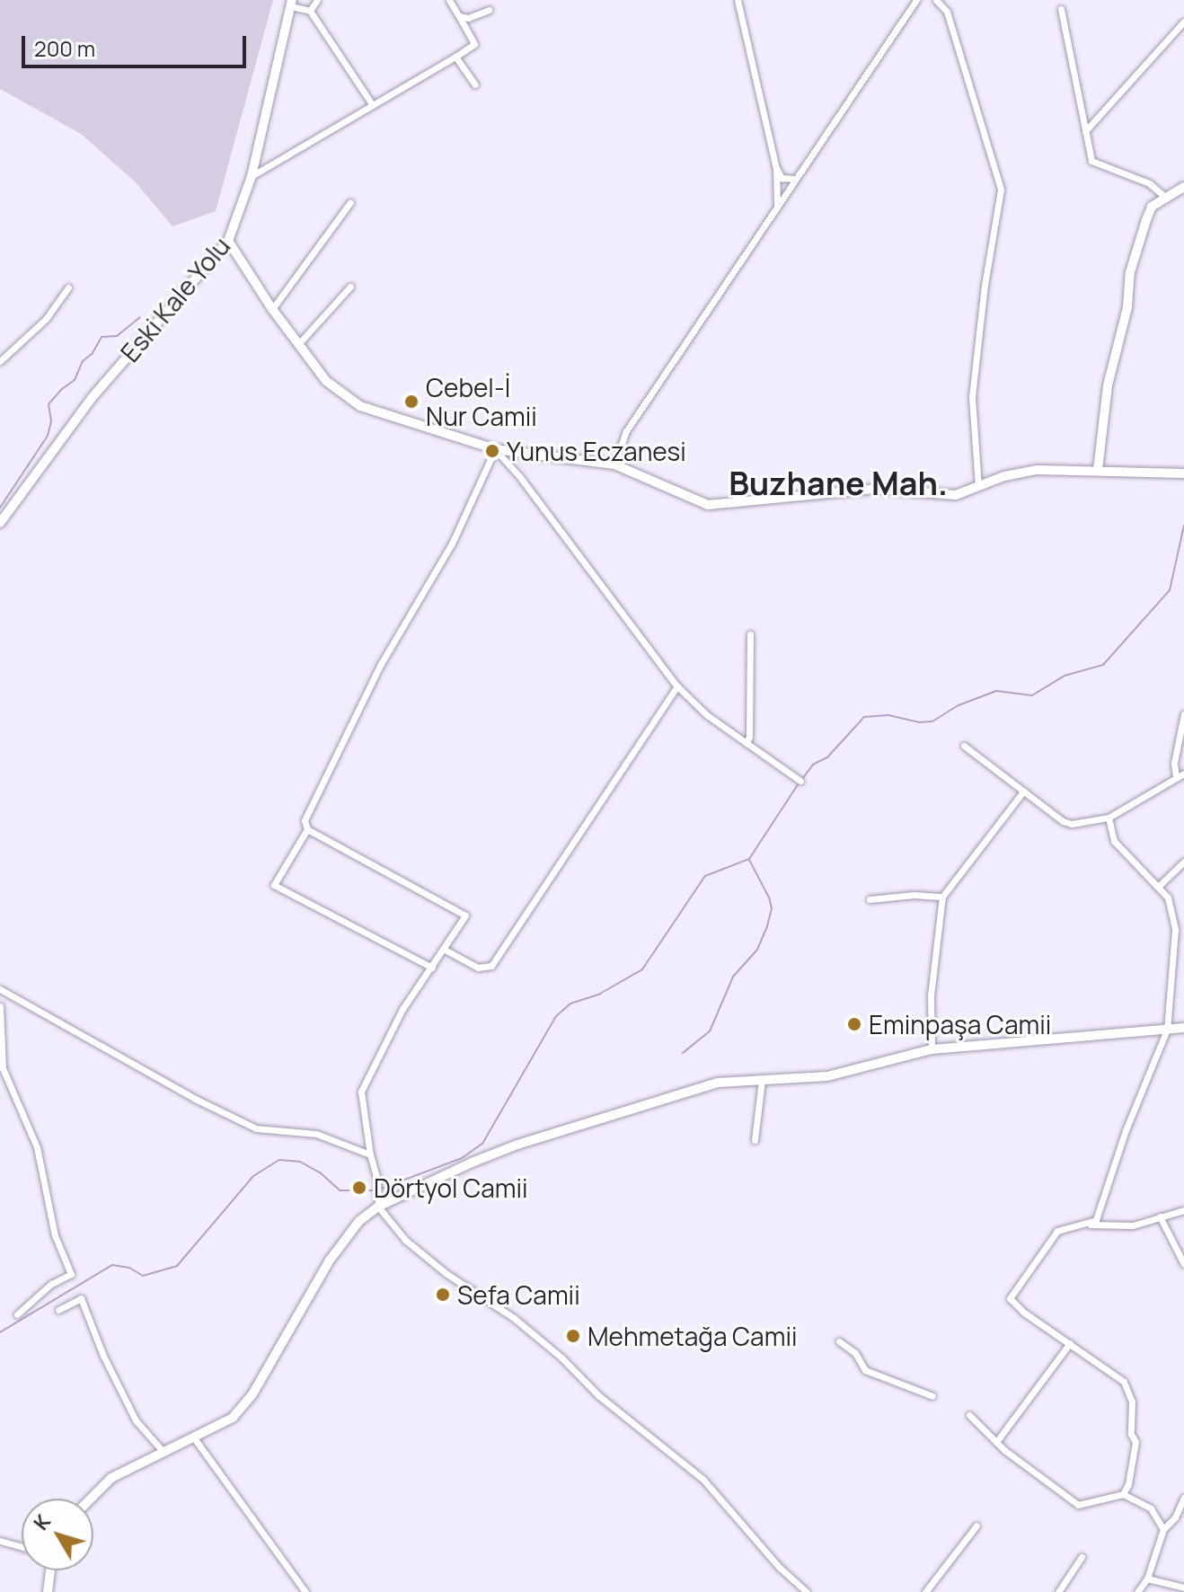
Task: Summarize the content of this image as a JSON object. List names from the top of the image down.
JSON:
{
  "streets": {
    "street": ["Eski Kale Yolu"]
  },
  "districts": ["Buzhane Mah."],
  "places": [
    "Cebel-İ Nur Camii",
    "Yunus Eczanesi",
    "Eminpaşa Camii",
    "Dörtyol Camii",
    "Sefa Camii",
    "Mehmetağa Camii"
  ],
  "scale_bar": "200 m",
  "north": "top left"
}
